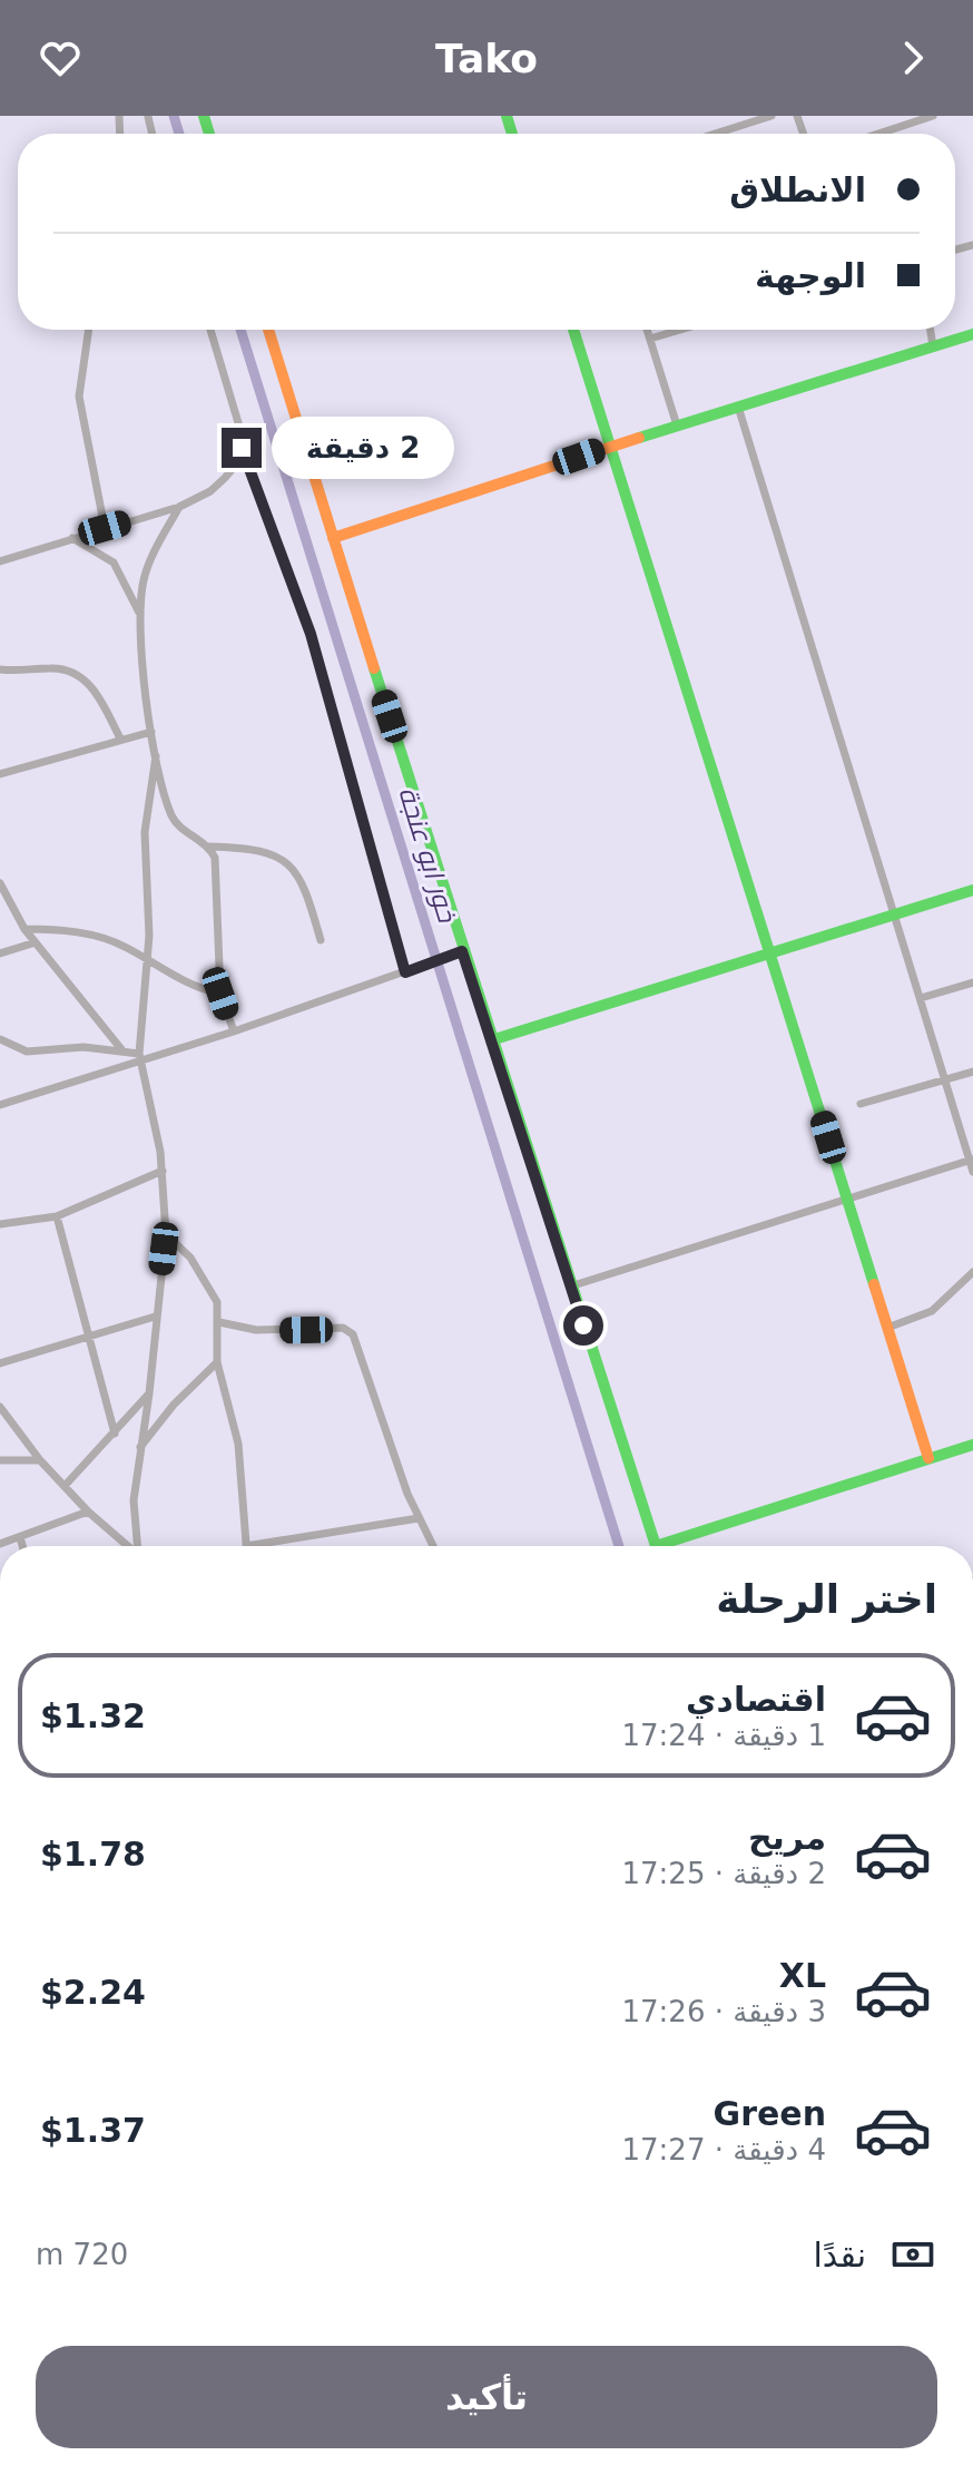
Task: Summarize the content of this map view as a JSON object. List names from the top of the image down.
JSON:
{
  "water": ["خور ابو عنجة"],
  "page": {
    "header": "Tako",
    "banner": ["الانطلاق", "الوجهة"],
    "bubble": "2 دقيقة",
    "heading": "اختر الرحلة",
    "list": [
      {
        "name": "اقتصادي",
        "note": "1 دقيقة · 17:24",
        "value": "$1.32"
      },
      {
        "name": "مريح",
        "note": "2 دقيقة · 17:25",
        "value": "$1.78"
      },
      {
        "name": "XL",
        "note": "3 دقيقة · 17:26",
        "value": "$2.24"
      },
      {
        "name": "Green",
        "note": "4 دقيقة · 17:27",
        "value": "$1.37"
      }
    ],
    "pay": ["نقدًا", "720 m"],
    "buttons": "تأكيد"
  }
}
